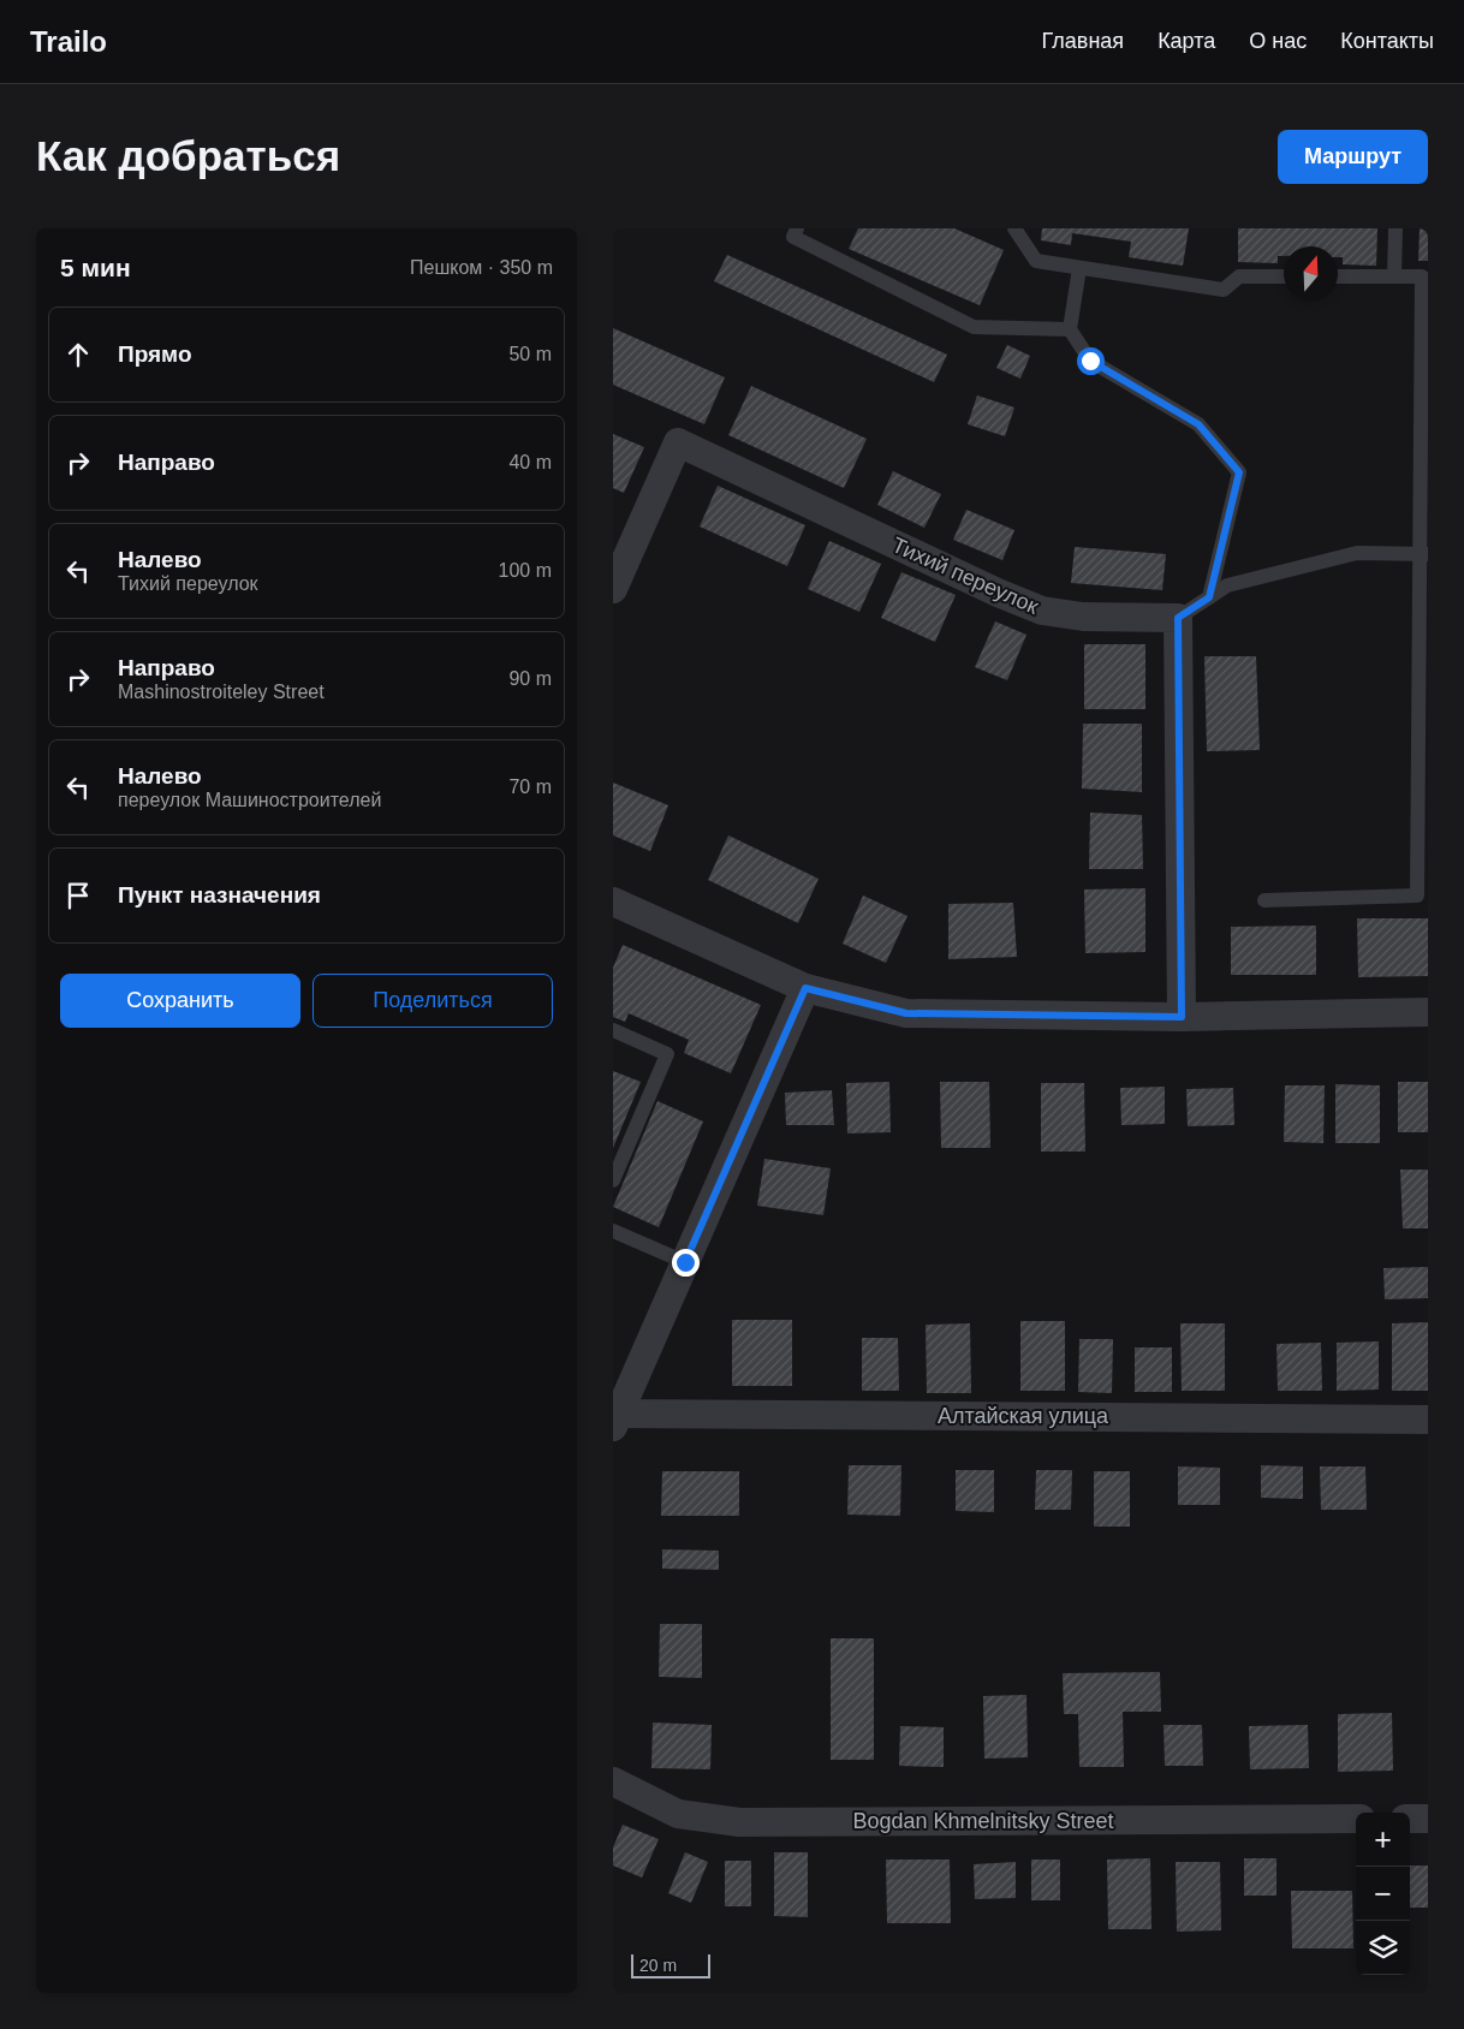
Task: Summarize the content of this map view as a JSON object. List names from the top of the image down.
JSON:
{
  "streets": {
    "street": ["Тихий переулок", "Алтайская улица", "Bogdan Khmelnitsky Street"]
  },
  "scale_bar": "20 m",
  "north": "top",
  "page": {
    "header": "Trailo",
    "nav": [
      "Главная",
      "Карта",
      "О нас",
      "Контакты"
    ],
    "buttons": [
      "Маршрут",
      ["Сохранить", "Поделиться"]
    ],
    "title": "Как добраться",
    "heading": ["5 мин", "Пешком · 350 m"],
    "list": [
      ["Прямо", "50 m"],
      ["Направо", "40 m"],
      ["Налево", "Тихий переулок", "100 m"],
      ["Направо", "Mashinostroiteley Street", "90 m"],
      ["Налево", "переулок Машиностроителей", "70 m"],
      "Пункт назначения"
    ],
    "map_buttons": ["+", "−"],
    "scale": "20 m"
  }
}
